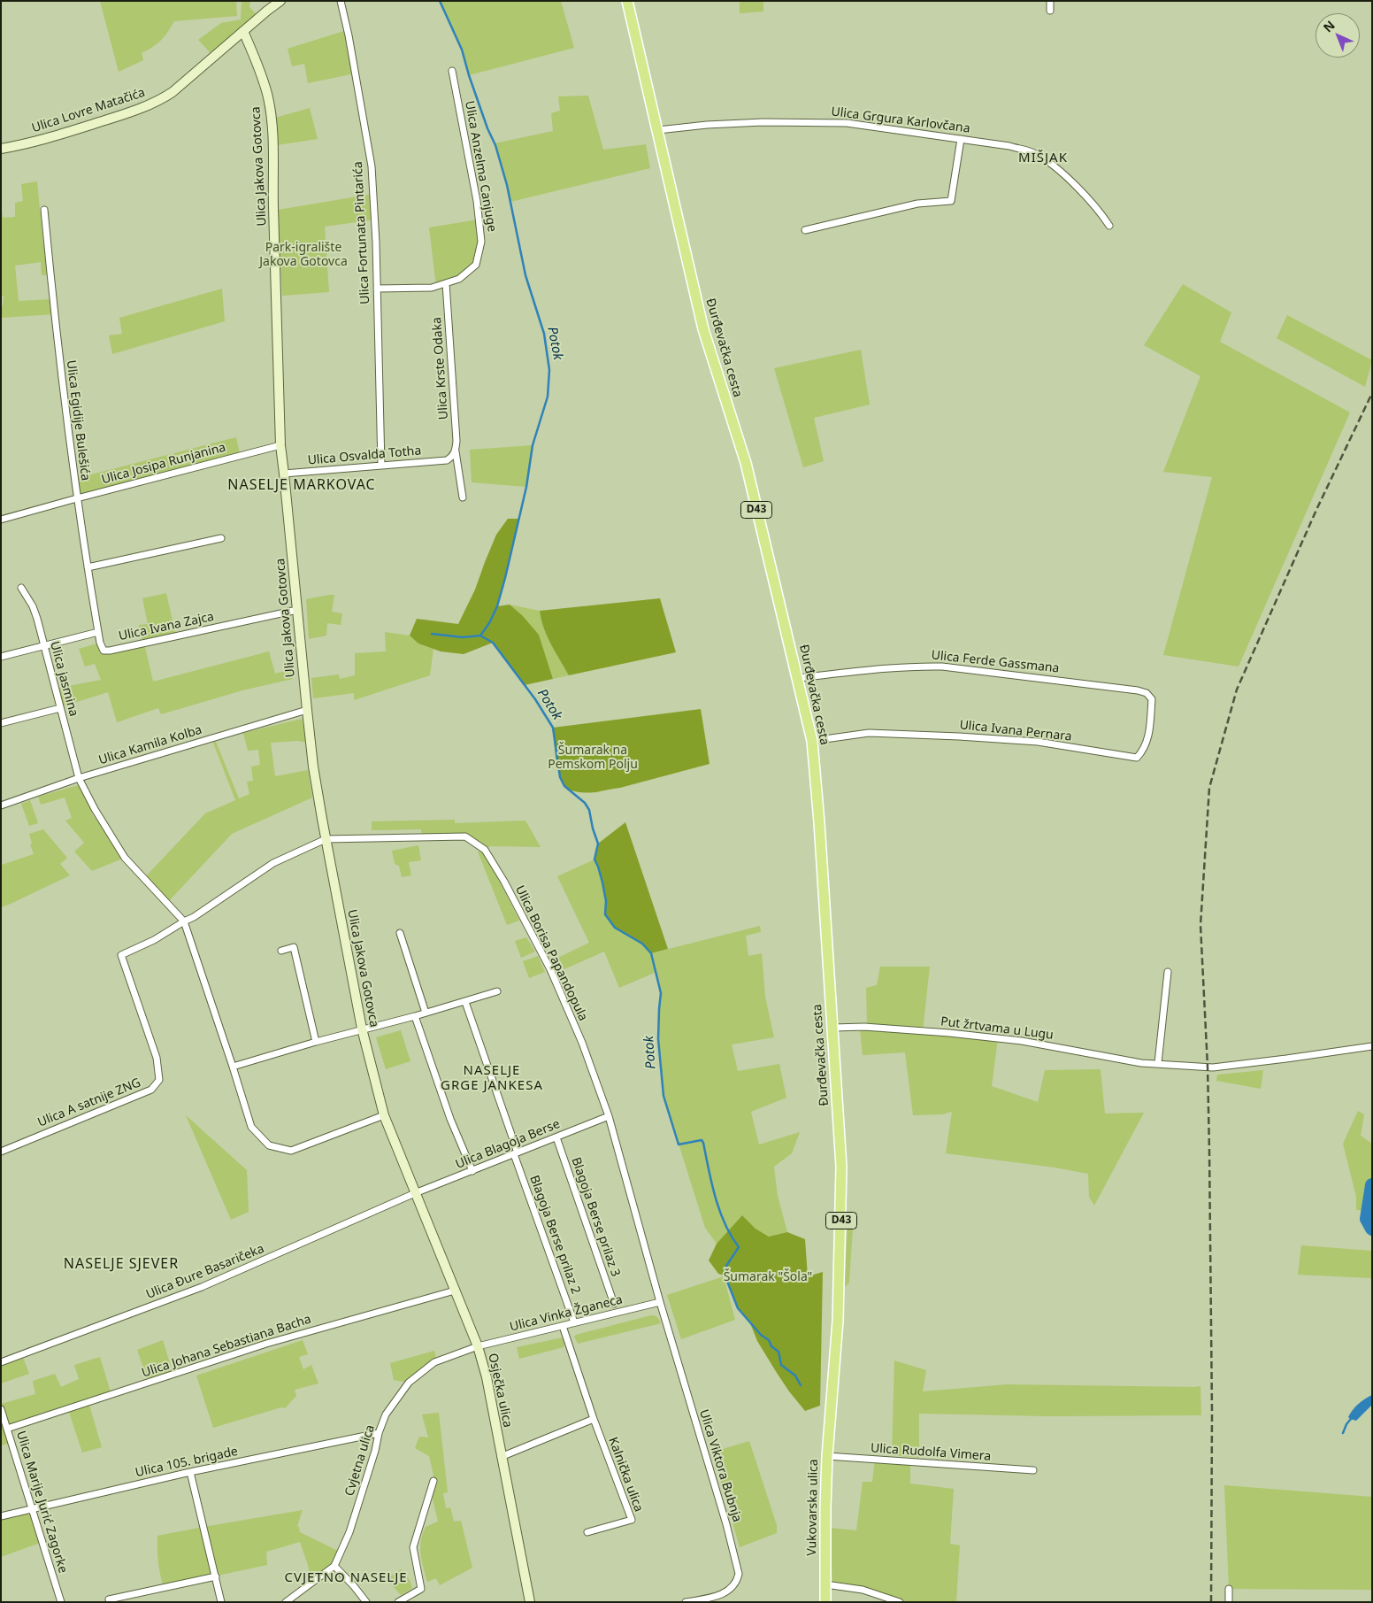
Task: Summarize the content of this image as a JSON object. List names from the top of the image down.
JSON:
{
  "streets": {
    "main road": ["Đurđevačka cesta", "D43", "Vukovarska ulica"],
    "street": [
      "Ulica Lovre Matačića",
      "Ulica Grgura Karlovčana",
      "Ulica Jakova Gotovca",
      "Ulica Anzelma Canjuge",
      "Ulica Fortunata Pintarića",
      "Ulica Krste Odaka",
      "Ulica Egidije Bulešića",
      "Ulica Osvalda Totha",
      "Ulica Josipa Runjanina",
      "Ulica Ivana Zajca",
      "Ulica Ferde Gassmana",
      "Ulica jasmina",
      "Ulica Ivana Pernara",
      "Ulica Kamila Kolba",
      "Ulica Borisa Papandopula",
      "Put žrtvama u Lugu",
      "Ulica A satnije ZNG",
      "Ulica Blagoja Berse",
      "Blagoja Berse prilaz 3",
      "Blagoja Berse prilaz 2",
      "Ulica Đure Basaričeka",
      "Ulica Vinka Žganeca",
      "Ulica Johana Sebastiana Bacha",
      "Osječka ulica",
      "Ulica Rudolfa Vimera",
      "Cvjetna ulica",
      "Ulica 105. brigade",
      "Ulica Viktora Bubnja",
      "Kalnička ulica",
      "Ulica Marije Jurić Zagorke"
    ]
  },
  "crossings": [
    ["Ulica Lovre Matačića", "Ulica Jakova Gotovca"],
    ["Ulica Grgura Karlovčana", "Đurđevačka cesta"],
    ["Ulica Jakova Gotovca", "Ulica Osvalda Totha"],
    ["Ulica Jakova Gotovca", "Ulica Josipa Runjanina"],
    ["Ulica Jakova Gotovca", "Ulica Ivana Zajca"],
    ["Ulica Jakova Gotovca", "Ulica Kamila Kolba"],
    ["Ulica Jakova Gotovca", "Ulica Borisa Papandopula"],
    ["Ulica Jakova Gotovca", "Ulica Blagoja Berse"],
    ["Ulica Jakova Gotovca", "Ulica Đure Basaričeka"],
    ["Ulica Jakova Gotovca", "Osječka ulica"],
    ["Ulica Anzelma Canjuge", "Ulica Krste Odaka"],
    ["Ulica Fortunata Pintarića", "Ulica Osvalda Totha"],
    ["Đurđevačka cesta", "Ulica Ferde Gassmana"],
    ["Đurđevačka cesta", "Ulica Ivana Pernara"],
    ["Đurđevačka cesta", "Put žrtvama u Lugu"],
    ["Đurđevačka cesta", "Vukovarska ulica"],
    ["Ulica Krste Odaka", "Ulica Osvalda Totha"],
    ["Ulica Egidije Bulešića", "Ulica Josipa Runjanina"],
    ["Ulica Egidije Bulešića", "Ulica Ivana Zajca"],
    ["Ulica Ferde Gassmana", "Ulica Ivana Pernara"],
    ["Ulica jasmina", "Ulica Kamila Kolba"],
    ["Ulica jasmina", "Ulica A satnije ZNG"],
    ["Ulica Borisa Papandopula", "Ulica Blagoja Berse"],
    ["Ulica Borisa Papandopula", "Ulica Vinka Žganeca"],
    ["Ulica Borisa Papandopula", "Ulica Viktora Bubnja"],
    ["Ulica Blagoja Berse", "Blagoja Berse prilaz 3"],
    ["Ulica Blagoja Berse", "Blagoja Berse prilaz 2"],
    ["Ulica Blagoja Berse", "Ulica Đure Basaričeka"],
    ["Ulica Blagoja Berse", "Osječka ulica"],
    ["Blagoja Berse prilaz 2", "Ulica Vinka Žganeca"],
    ["Ulica Đure Basaričeka", "Osječka ulica"],
    ["Ulica Vinka Žganeca", "Osječka ulica"],
    ["Ulica Vinka Žganeca", "Cvjetna ulica"],
    ["Ulica Vinka Žganeca", "Ulica Viktora Bubnja"],
    ["Ulica Vinka Žganeca", "Kalnička ulica"],
    ["Ulica Johana Sebastiana Bacha", "Osječka ulica"],
    ["Ulica Johana Sebastiana Bacha", "Ulica Marije Jurić Zagorke"],
    ["Osječka ulica", "Cvjetna ulica"],
    ["Ulica Rudolfa Vimera", "Vukovarska ulica"],
    ["Cvjetna ulica", "Ulica 105. brigade"],
    ["Ulica 105. brigade", "Ulica Marije Jurić Zagorke"]
  ],
  "districts": [
    "MIŠJAK",
    "NASELJE MARKOVAC",
    "NASELJE GRGE JANKESA",
    "NASELJE SJEVER",
    "CVJETNO NASELJE"
  ],
  "water": ["Potok"],
  "parks": ["Park-igralište Jakova Gotovca", "Šumarak na Pemskom Polju", "Šumarak \"Šola\""],
  "north": "top left"
}
